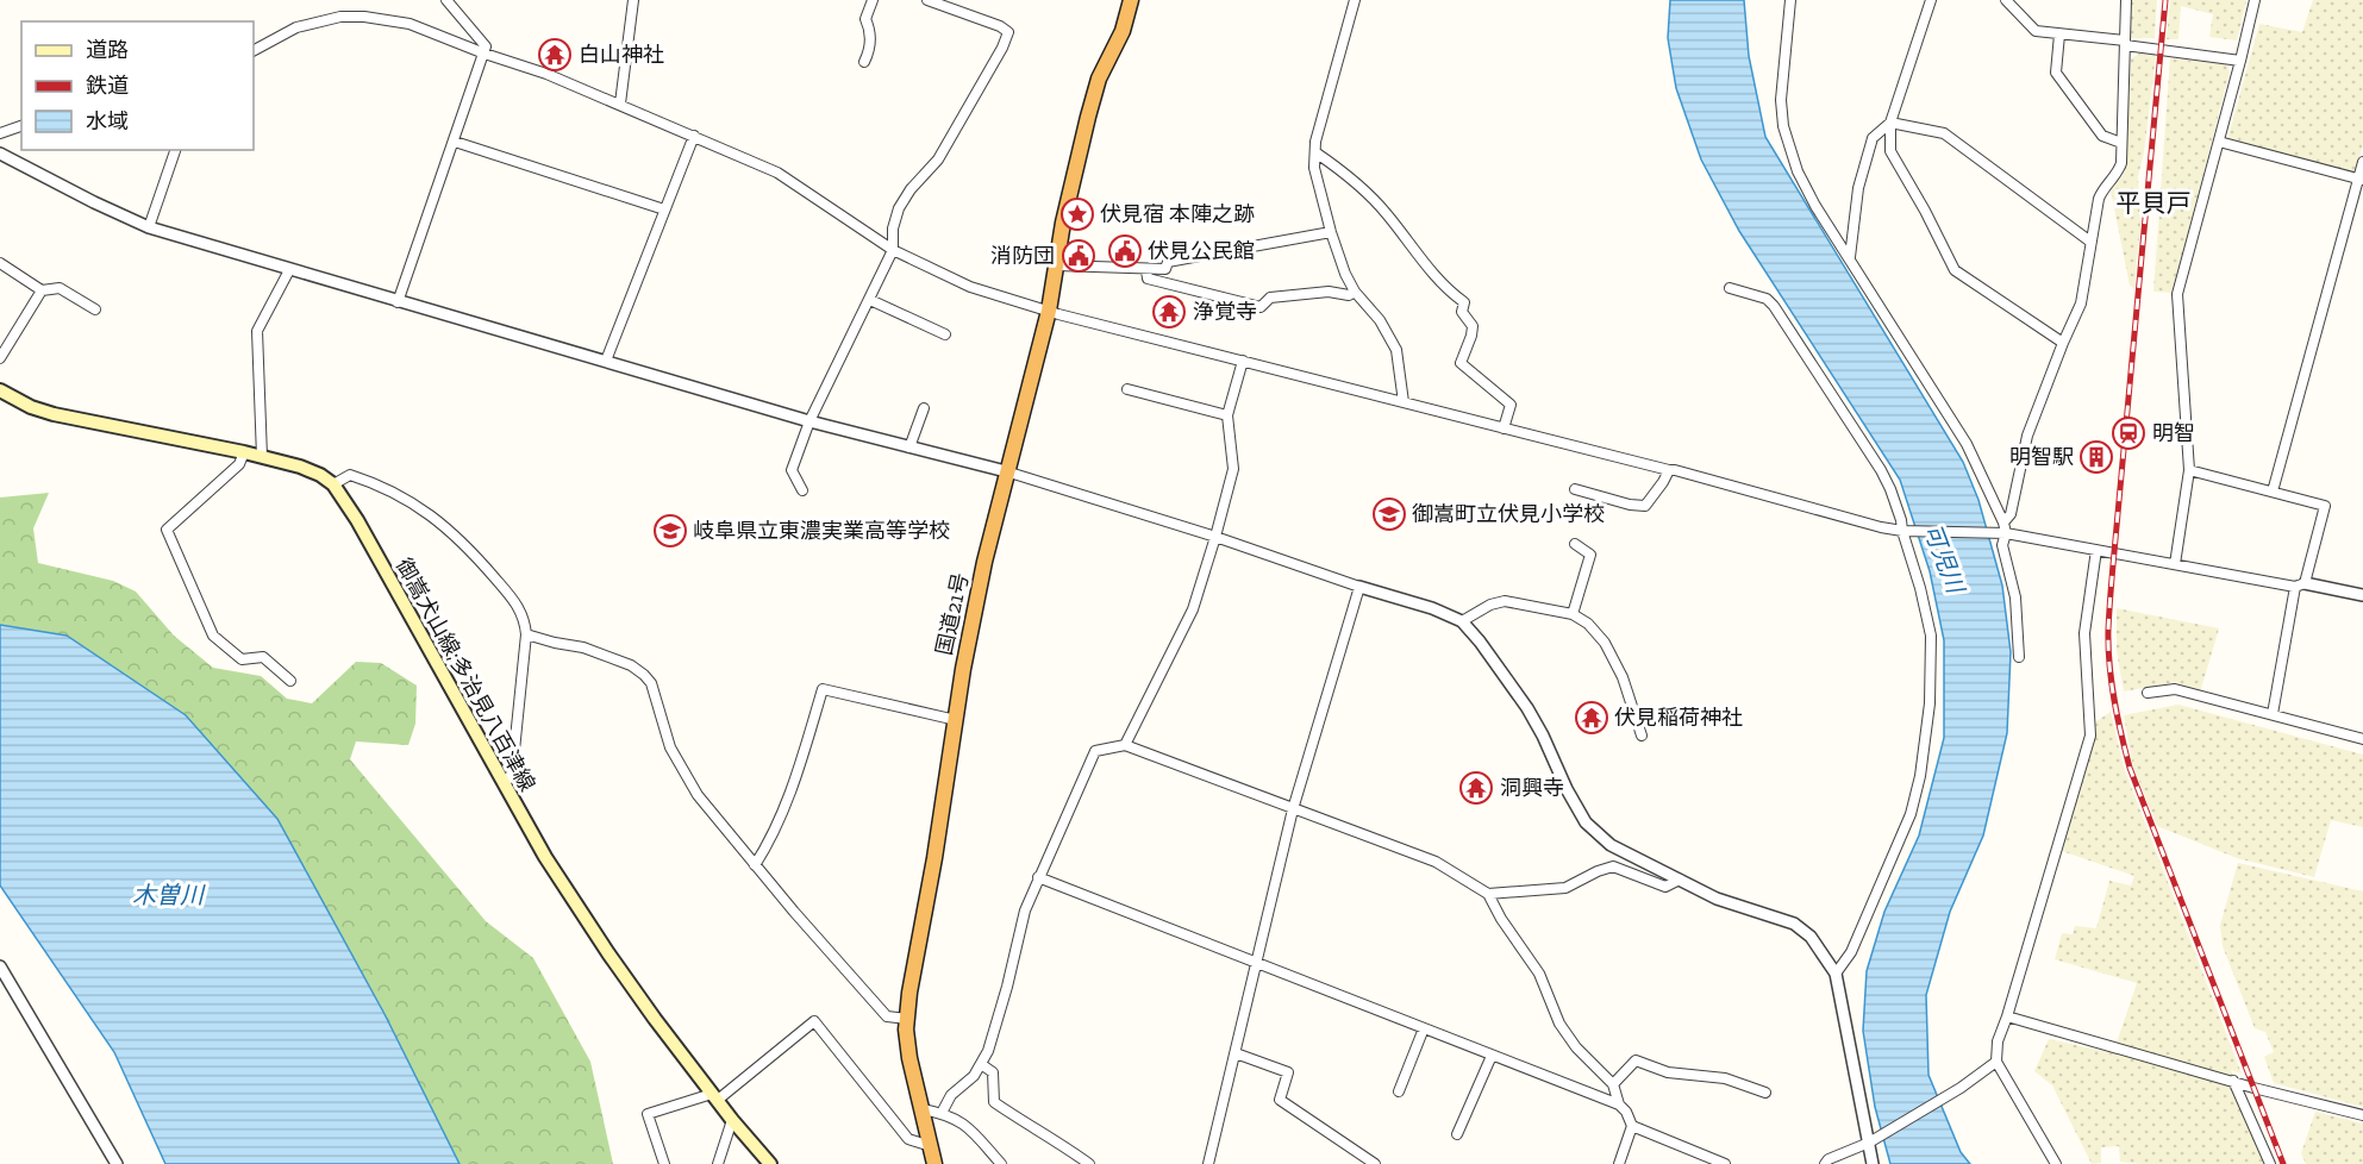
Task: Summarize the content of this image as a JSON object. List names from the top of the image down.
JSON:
{
  "streets": {
    "highway": ["国道21号"],
    "main road": ["御嵩犬山線;多治見八百津線"]
  },
  "districts": ["平貝戸"],
  "water": ["可児川", "木曽川"],
  "places": {
    "temple": [
      "白山神社",
      "浄覚寺",
      "伏見稲荷神社",
      "洞興寺"
    ],
    "place": ["伏見宿 本陣之跡"],
    "public building": ["伏見公民館", "消防団"],
    "station": ["明智"],
    "building": ["明智駅"],
    "school or university": ["御嵩町立伏見小学校", "岐阜県立東濃実業高等学校"]
  },
  "legend": ["道路", "鉄道", "水域"]
}
